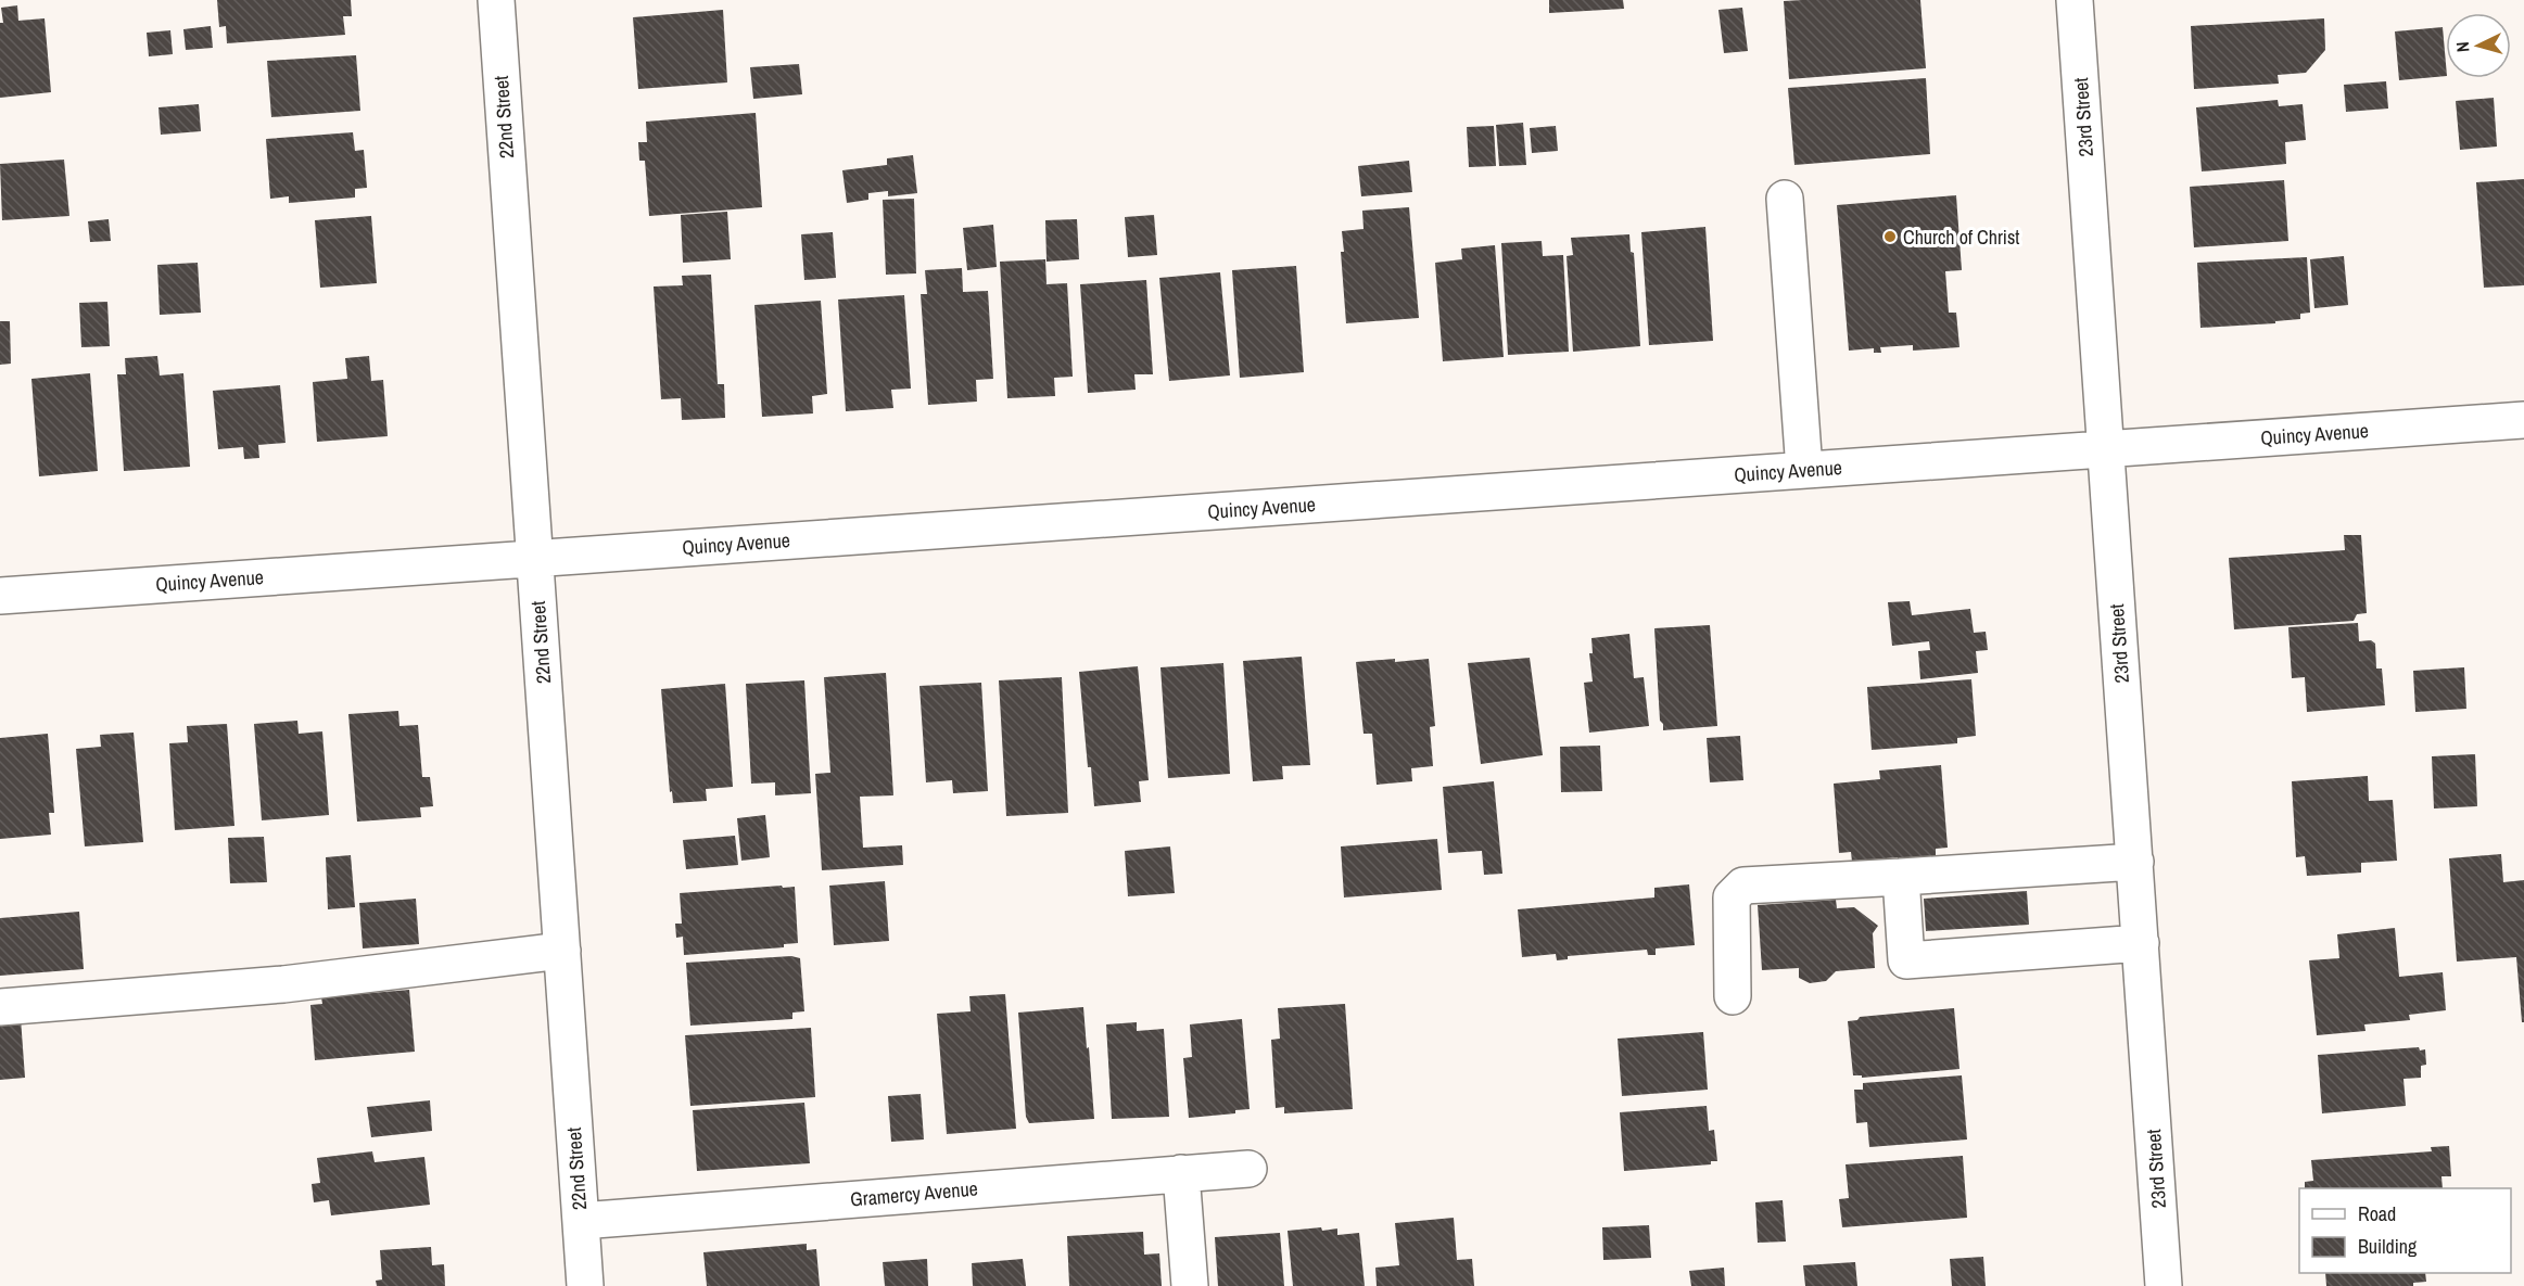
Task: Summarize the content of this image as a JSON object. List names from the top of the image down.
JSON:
{
  "streets": {
    "street": [
      "22nd Street",
      "23rd Street",
      "Quincy Avenue",
      "Gramercy Avenue"
    ]
  },
  "crossings": [
    ["22nd Street", "Quincy Avenue"],
    ["22nd Street", "Gramercy Avenue"],
    ["23rd Street", "Quincy Avenue"]
  ],
  "places": ["Church of Christ"],
  "legend": ["Road", "Building"],
  "north": "left"
}
